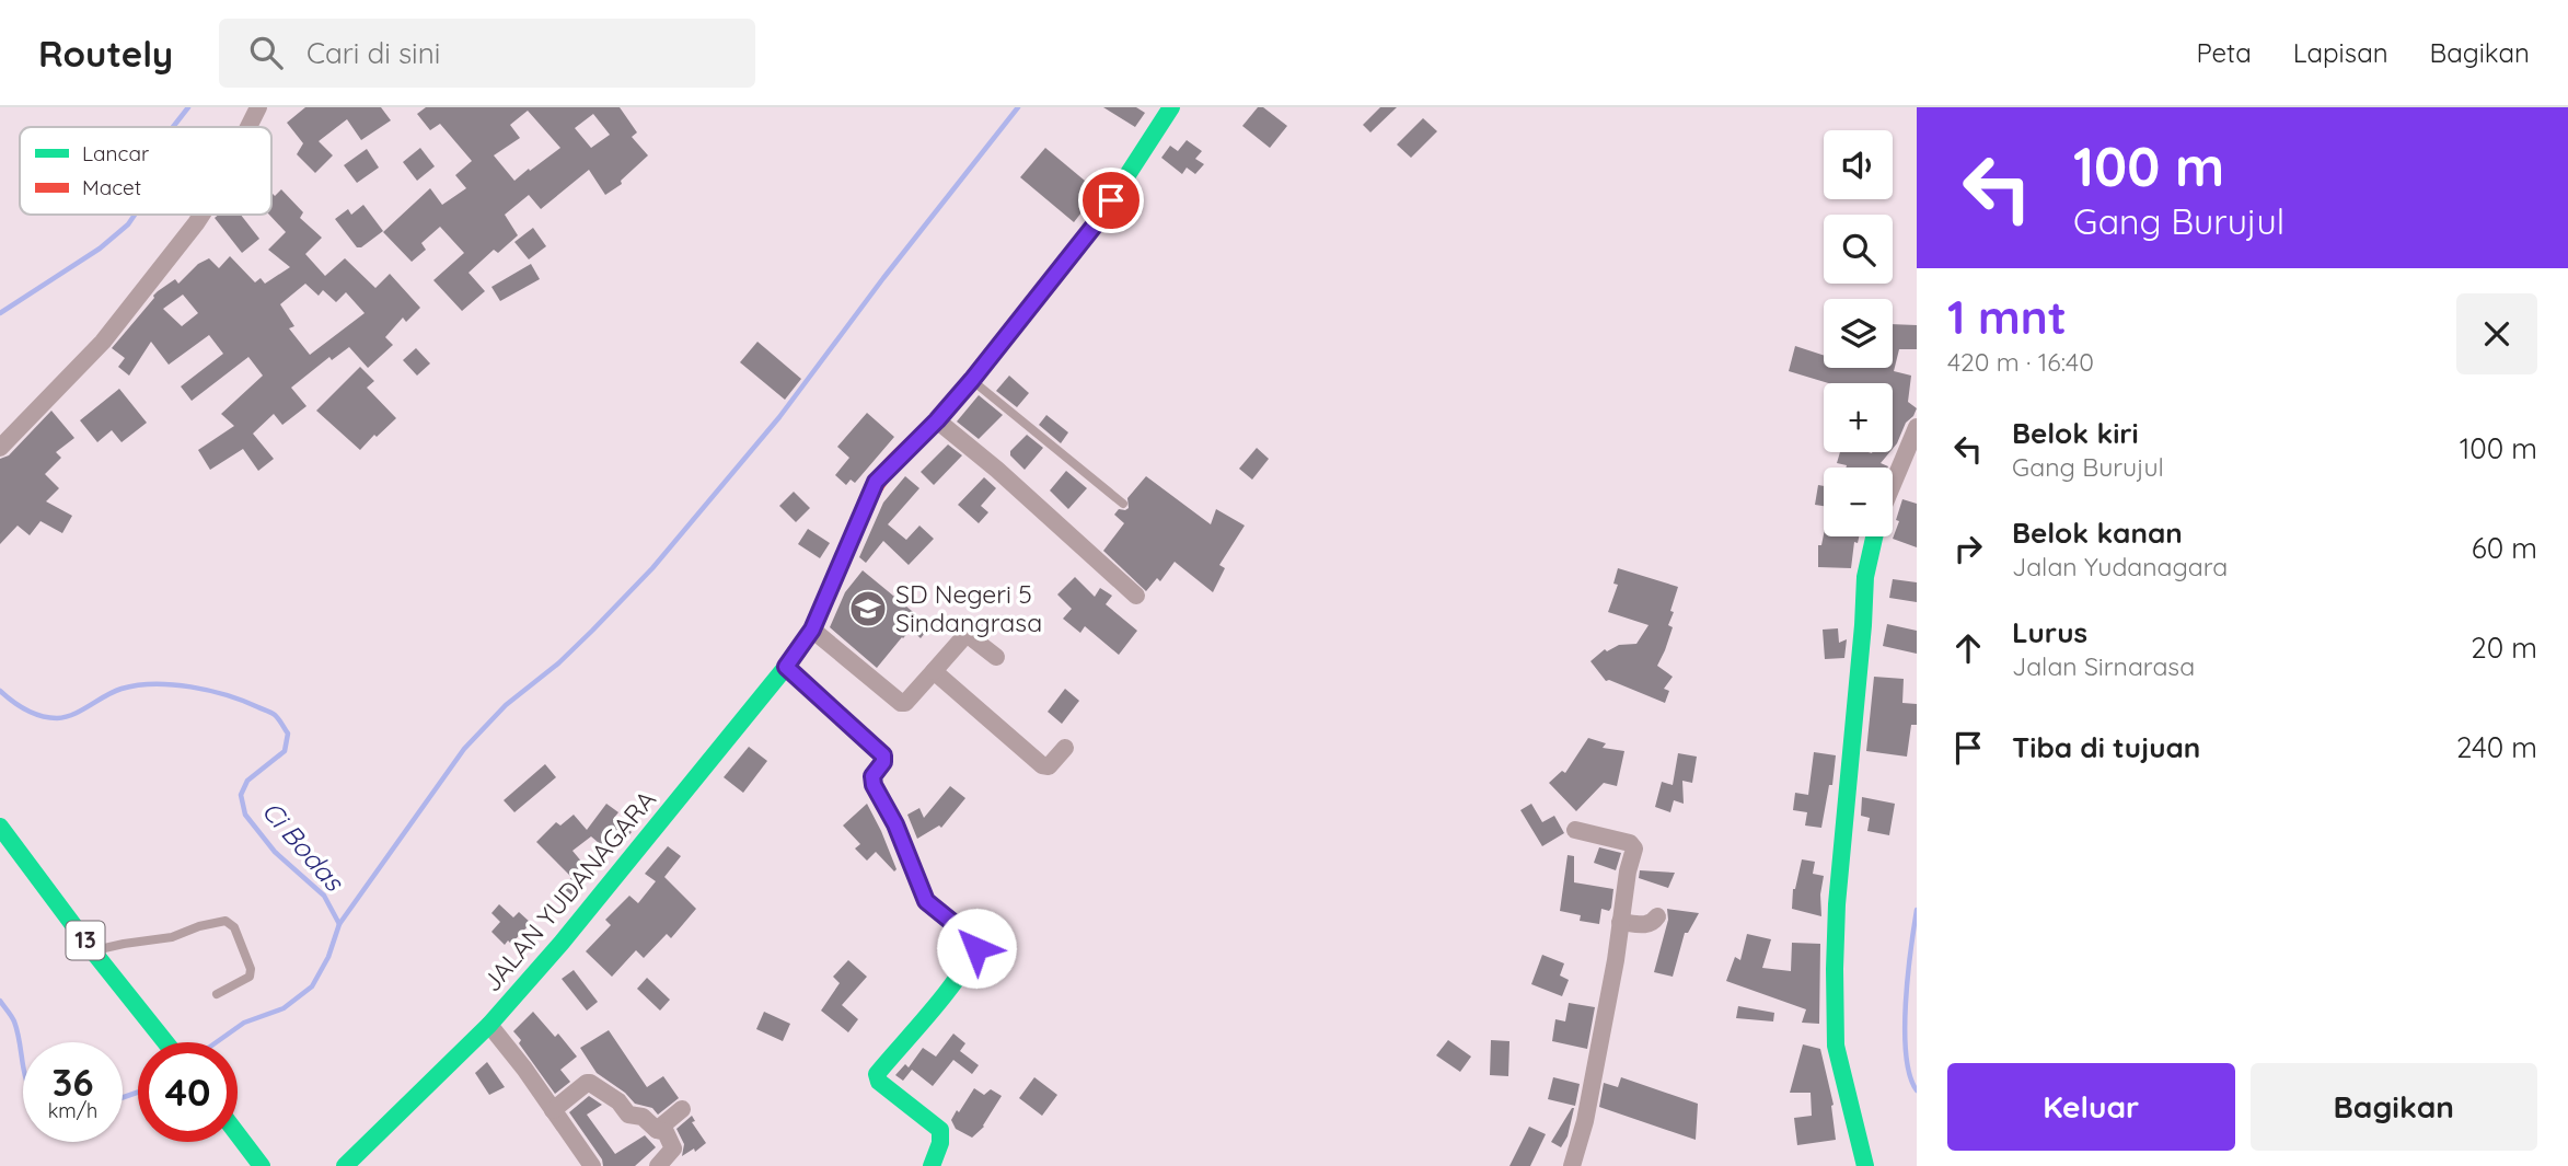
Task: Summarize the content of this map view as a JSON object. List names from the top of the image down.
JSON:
{
  "streets": {
    "main road": ["JALAN YUDANAGARA", "13"]
  },
  "water": ["Ci Bodas"],
  "places": {
    "school or university": ["SD Negeri 5 Sindangrasa"]
  },
  "legend": ["Lancar", "Macet"],
  "page": {
    "header": "Routely",
    "search": "Cari di sini",
    "nav": ["Peta", "Lapisan", "Bagikan"],
    "turn": ["100 m", "Gang Burujul"],
    "map_buttons": ["+", "−"],
    "heading": ["1 mnt", "420 m · 16:40"],
    "list": [
      {
        "name": "Belok kiri",
        "note": "Gang Burujul",
        "value": "100 m"
      },
      {
        "name": "Belok kanan",
        "note": "Jalan Yudanagara",
        "value": "60 m"
      },
      {
        "name": "Lurus",
        "note": "Jalan Sirnarasa",
        "value": "20 m"
      },
      {
        "name": "Tiba di tujuan",
        "value": "240 m"
      }
    ],
    "speed": "36 km/h",
    "limit": "40",
    "buttons": ["Keluar", "Bagikan"]
  }
}
